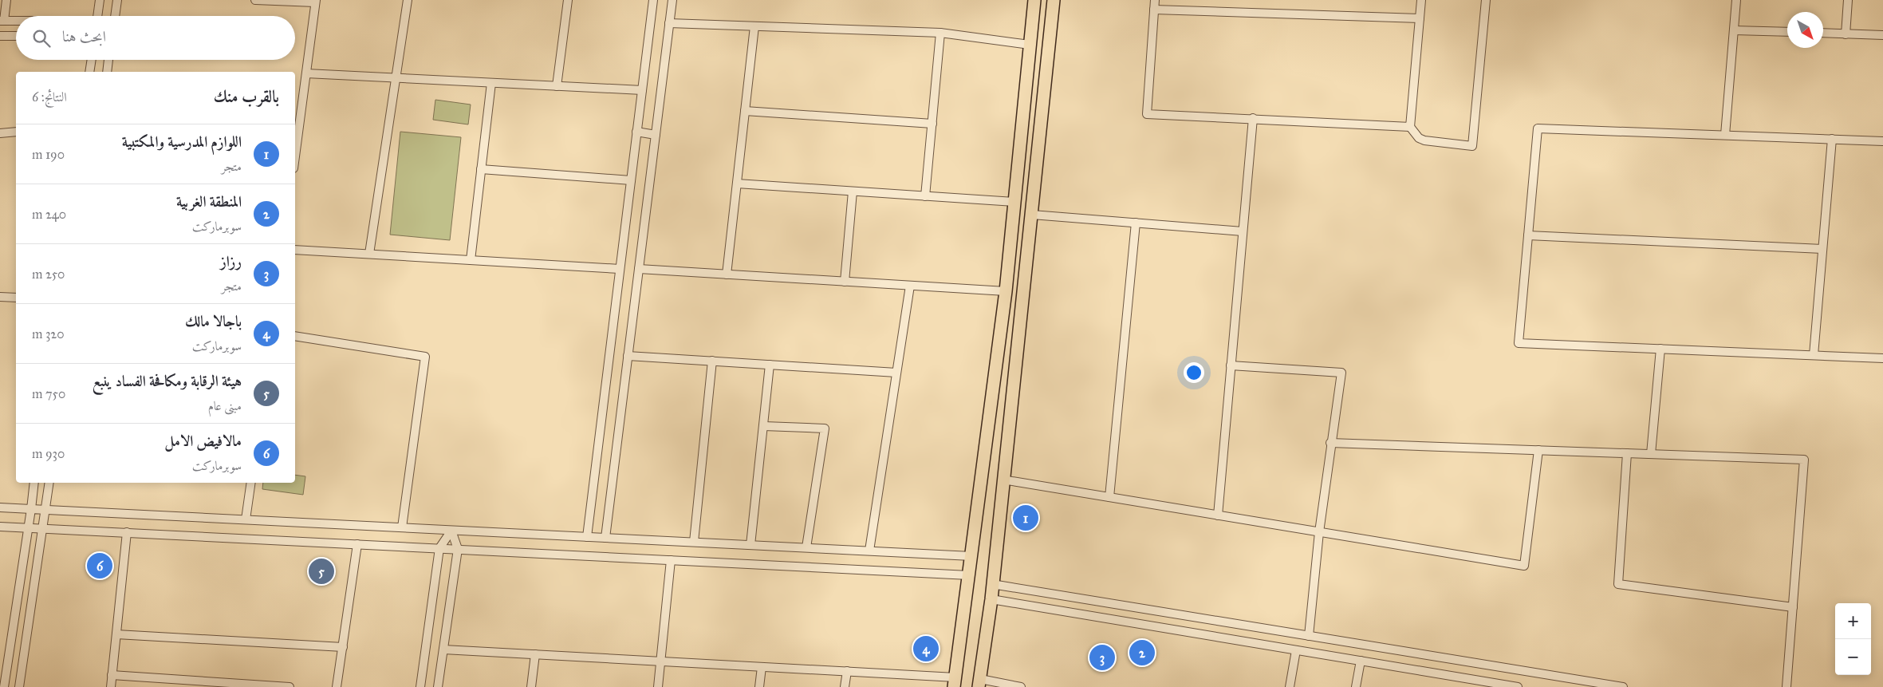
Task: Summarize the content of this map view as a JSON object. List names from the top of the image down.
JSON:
{
  "north": "bottom right",
  "page": {
    "search": "ابحث هنا",
    "heading": ["بالقرب منك", "النتائج: 6"],
    "list": [
      {
        "mark": "1",
        "name": "اللوازم المدرسية والمكتبية",
        "note": "متجر",
        "value": "190 m"
      },
      {
        "mark": "2",
        "name": "المنطقة الغربية",
        "note": "سوبرماركت",
        "value": "240 m"
      },
      {
        "mark": "3",
        "name": "رزاز",
        "note": "متجر",
        "value": "250 m"
      },
      {
        "mark": "4",
        "name": "باجالا مالك",
        "note": "سوبرماركت",
        "value": "320 m"
      },
      {
        "mark": "5",
        "name": "هيئة الرقابة ومكافحة الفساد ينبع",
        "note": "مبنى عام",
        "value": "750 m"
      },
      {
        "mark": "6",
        "name": "مالافيض الامل",
        "note": "سوبرماركت",
        "value": "930 m"
      }
    ],
    "pins": [
      "1",
      "6",
      "5",
      "4",
      "2",
      "3"
    ],
    "map_buttons": ["+", "−"]
  }
}
